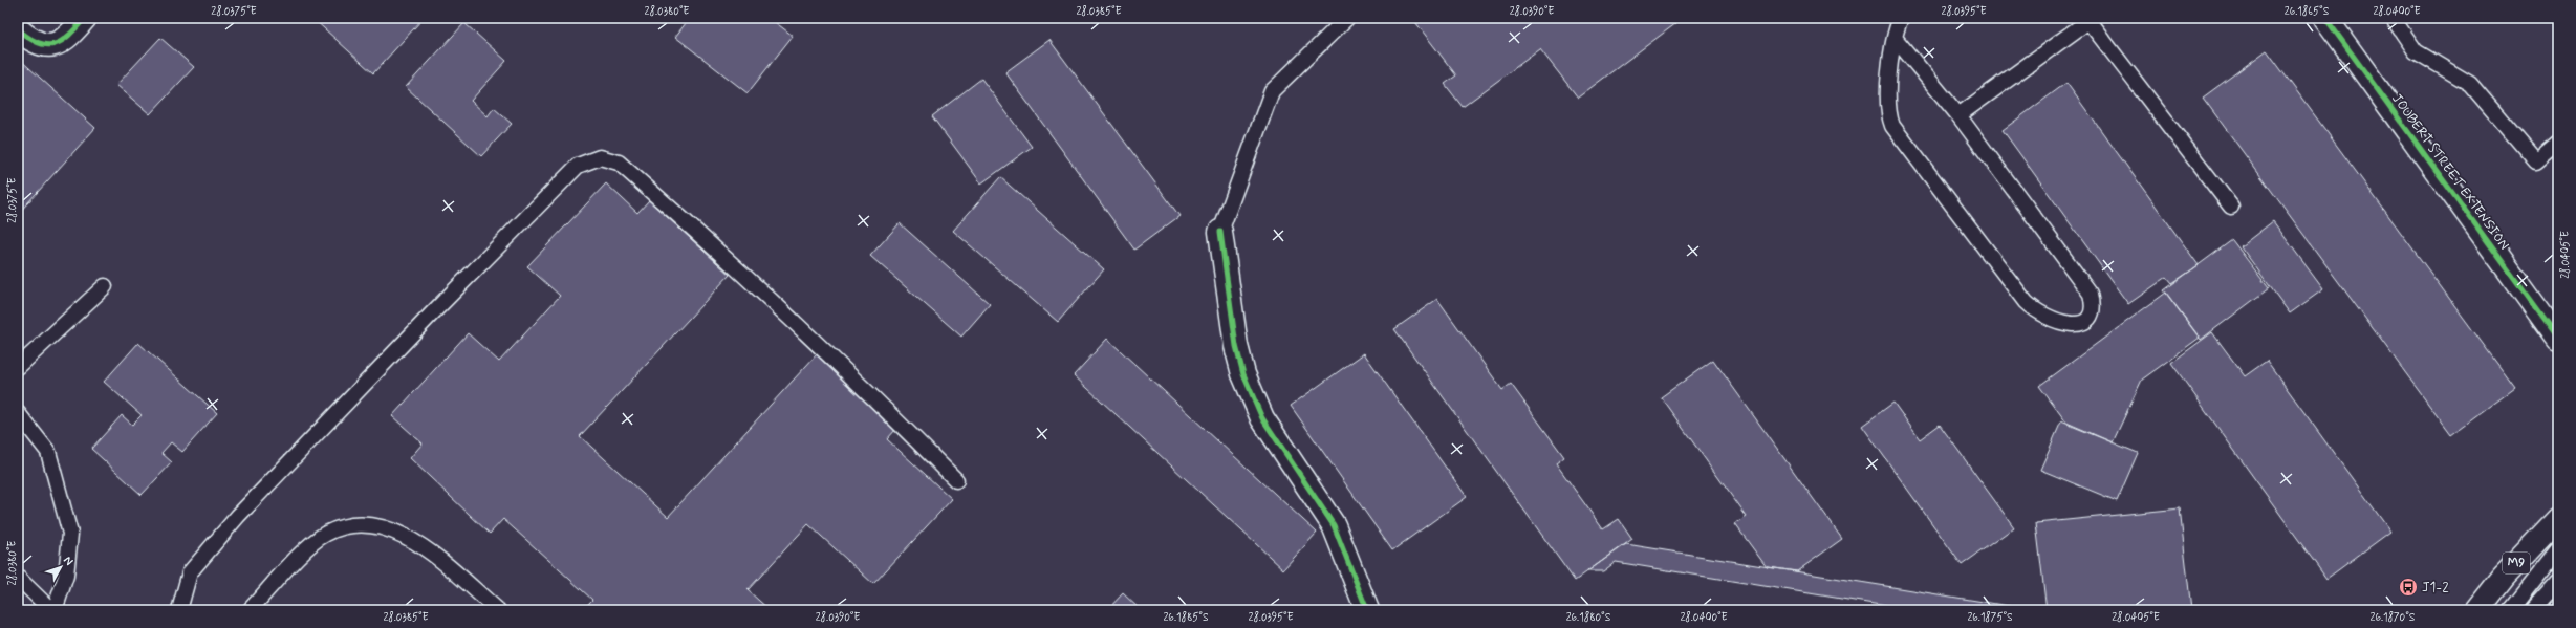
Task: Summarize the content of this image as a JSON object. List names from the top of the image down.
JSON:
{
  "streets": {
    "street": ["JOUBERT STREET EXTENSION", "M9"]
  },
  "places": {
    "bus stop": ["J1-2"]
  },
  "north": "top right",
  "coordinates": [
    "28.0375°E",
    "28.0380°E",
    "28.0385°E",
    "28.0390°E",
    "28.0395°E",
    "26.1865°S",
    "28.0400°E",
    "28.0405°E",
    "26.1885°S",
    "26.1880°S",
    "26.1875°S",
    "26.1870°S"
  ]
}
